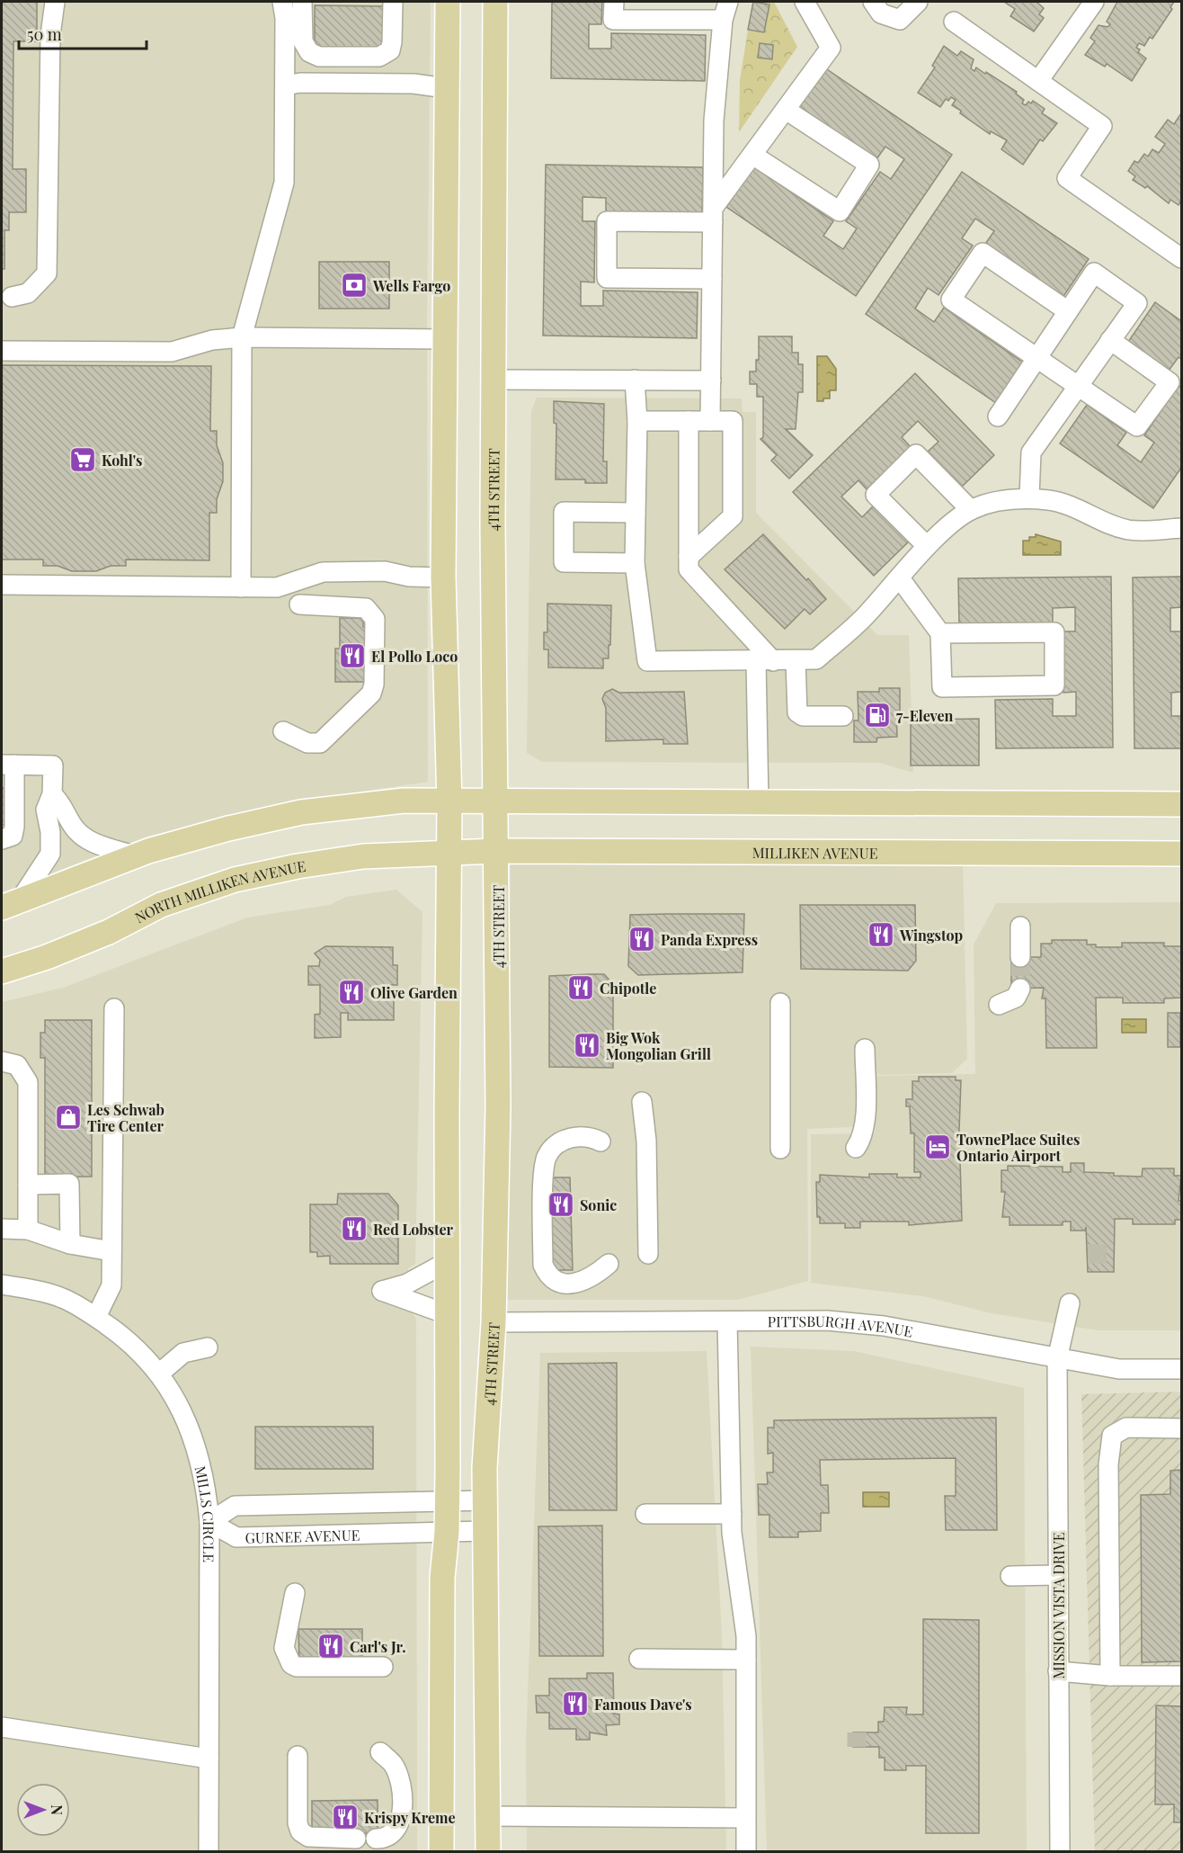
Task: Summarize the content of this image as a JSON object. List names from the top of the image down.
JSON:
{
  "streets": {
    "main road": ["4TH STREET", "MILLIKEN AVENUE", "NORTH MILLIKEN AVENUE"],
    "street": [
      "PITTSBURGH AVENUE",
      "MILLS CIRCLE",
      "GURNEE AVENUE",
      "MISSION VISTA DRIVE"
    ]
  },
  "crossings": [
    ["4TH STREET", "MILLIKEN AVENUE"],
    ["4TH STREET", "PITTSBURGH AVENUE"],
    ["4TH STREET", "GURNEE AVENUE"],
    ["MILLIKEN AVENUE", "NORTH MILLIKEN AVENUE"],
    ["PITTSBURGH AVENUE", "MISSION VISTA DRIVE"],
    ["MILLS CIRCLE", "GURNEE AVENUE"]
  ],
  "places": {
    "bank": ["Wells Fargo"],
    "supermarket": ["Kohl's"],
    "restaurant": [
      "El Pollo Loco",
      "Wingstop",
      "Panda Express",
      "Chipotle",
      "Olive Garden",
      "Big Wok Mongolian Grill",
      "Sonic",
      "Red Lobster",
      "Carl's Jr.",
      "Famous Dave's",
      "Krispy Kreme"
    ],
    "fuel station": ["7-Eleven"],
    "shop": ["Les Schwab Tire Center"],
    "hotel": ["TownePlace Suites Ontario Airport"]
  },
  "scale_bar": "50 m",
  "north": "right"
}
